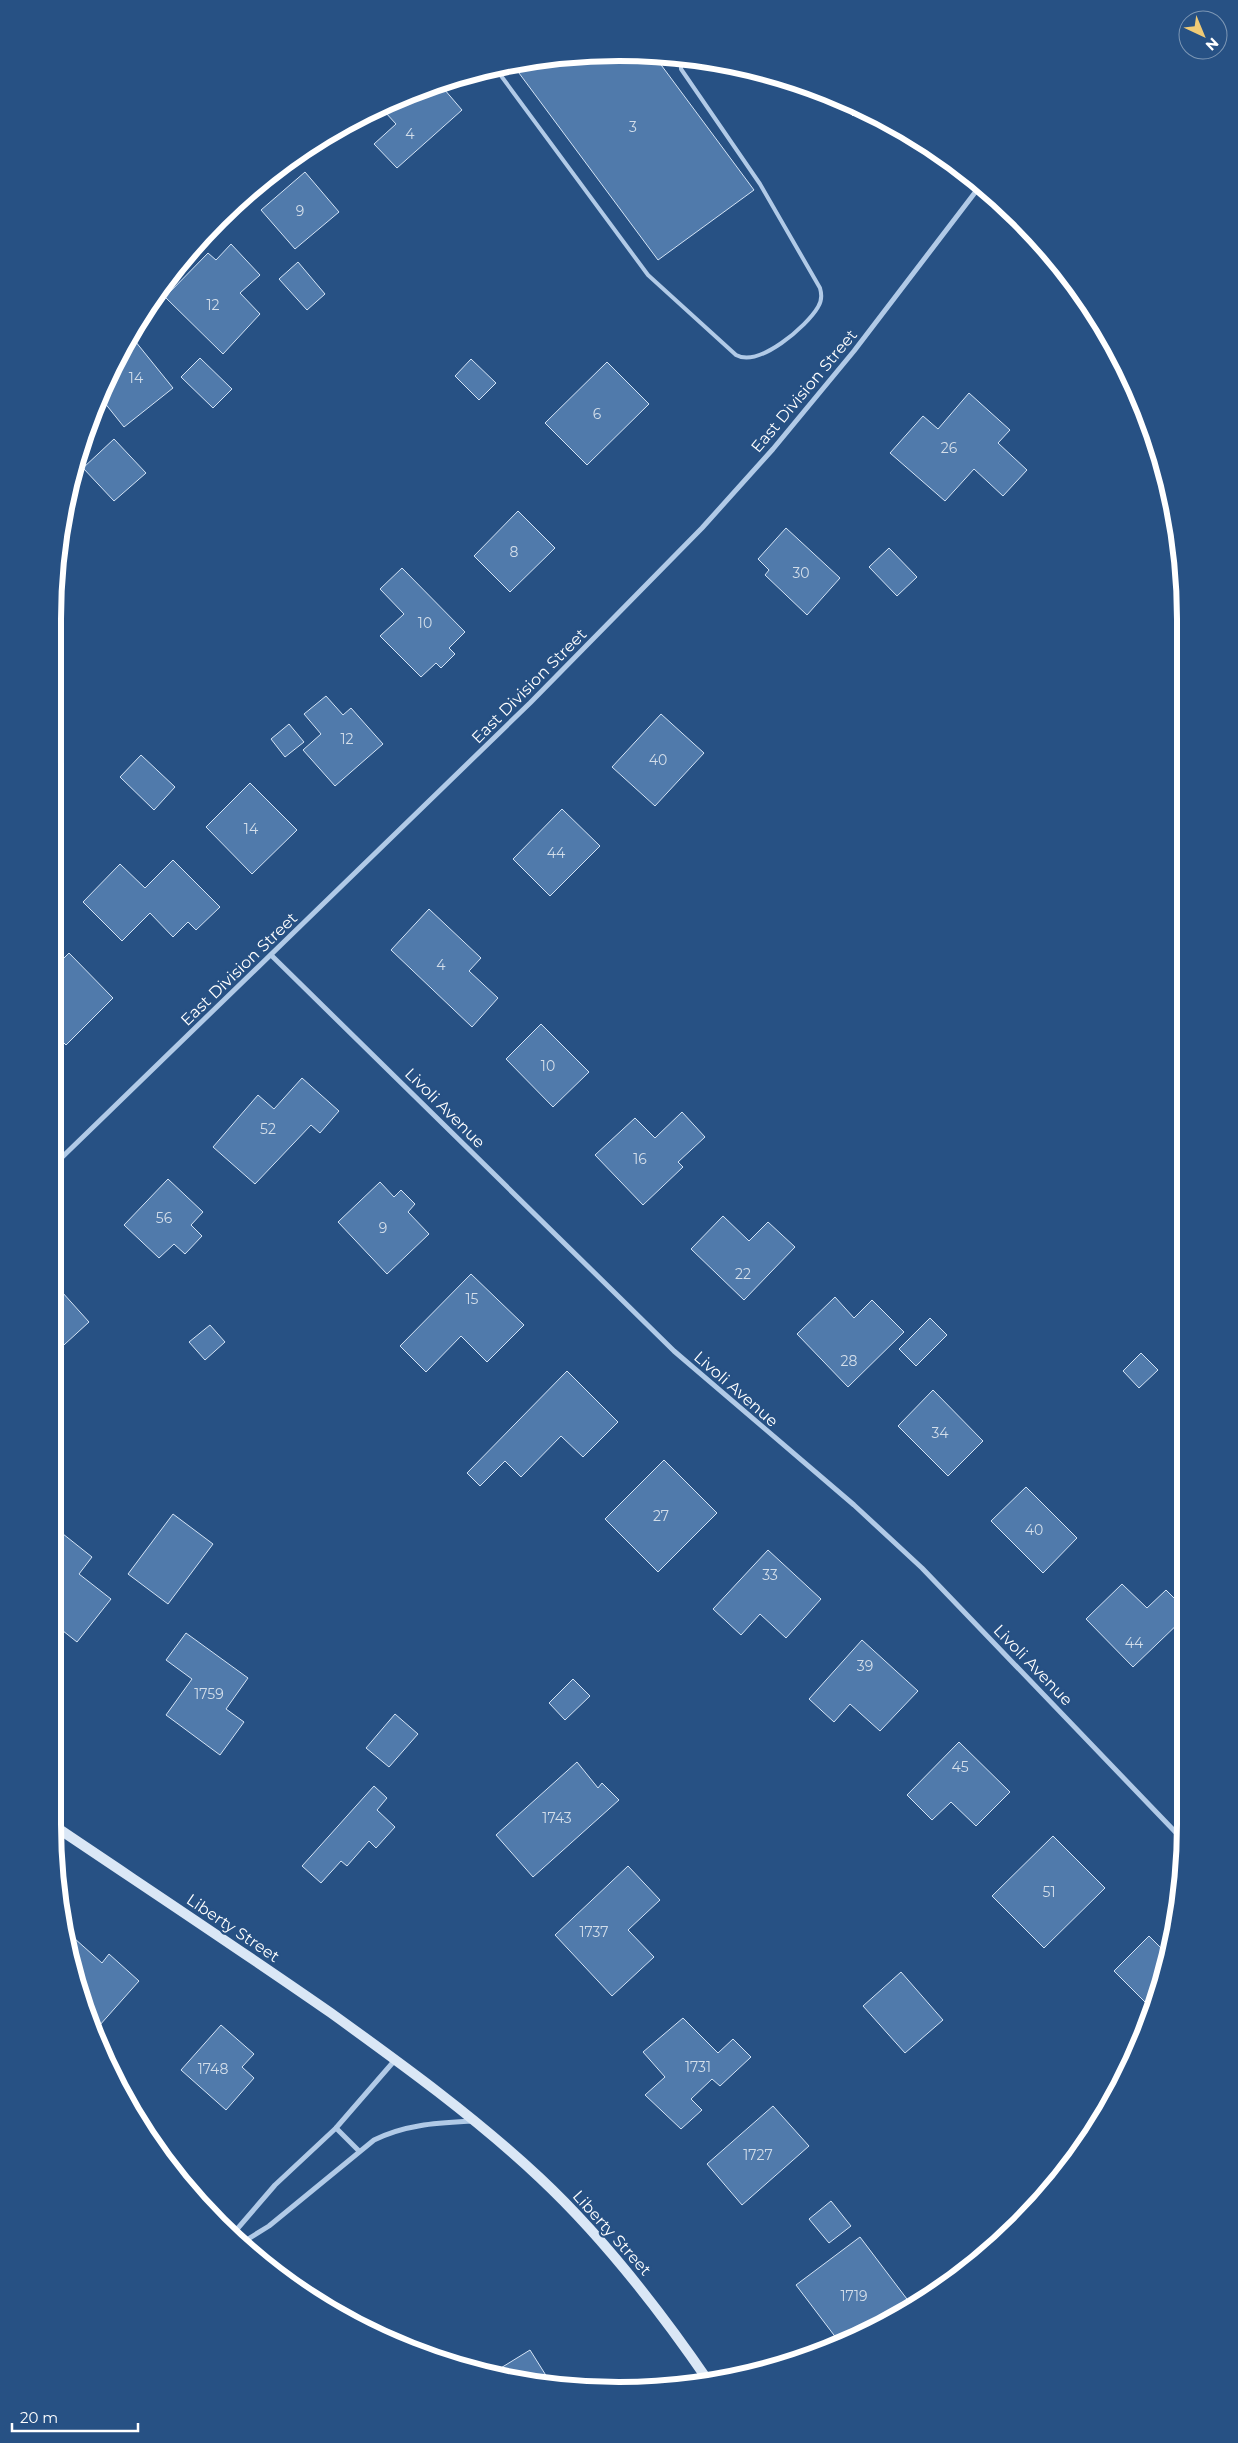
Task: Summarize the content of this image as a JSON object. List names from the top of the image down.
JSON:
{
  "streets": {
    "main road": ["Liberty Street"],
    "street": ["East Division Street", "Livoli Avenue"]
  },
  "crossings": [
    ["East Division Street", "Livoli Avenue"]
  ],
  "house_numbers": [
    "3",
    "4",
    "9",
    "12",
    "14",
    "6",
    "26",
    "8",
    "30",
    "10",
    "12",
    "40",
    "14",
    "44",
    "4",
    "10",
    "52",
    "16",
    "56",
    "9",
    "22",
    "15",
    "28",
    "34",
    "27",
    "40",
    "33",
    "44",
    "39",
    "1759",
    "45",
    "1743",
    "51",
    "1737",
    "1731",
    "1748",
    "1727",
    "1719"
  ],
  "scale_bar": "20 m",
  "north": "bottom right"
}
